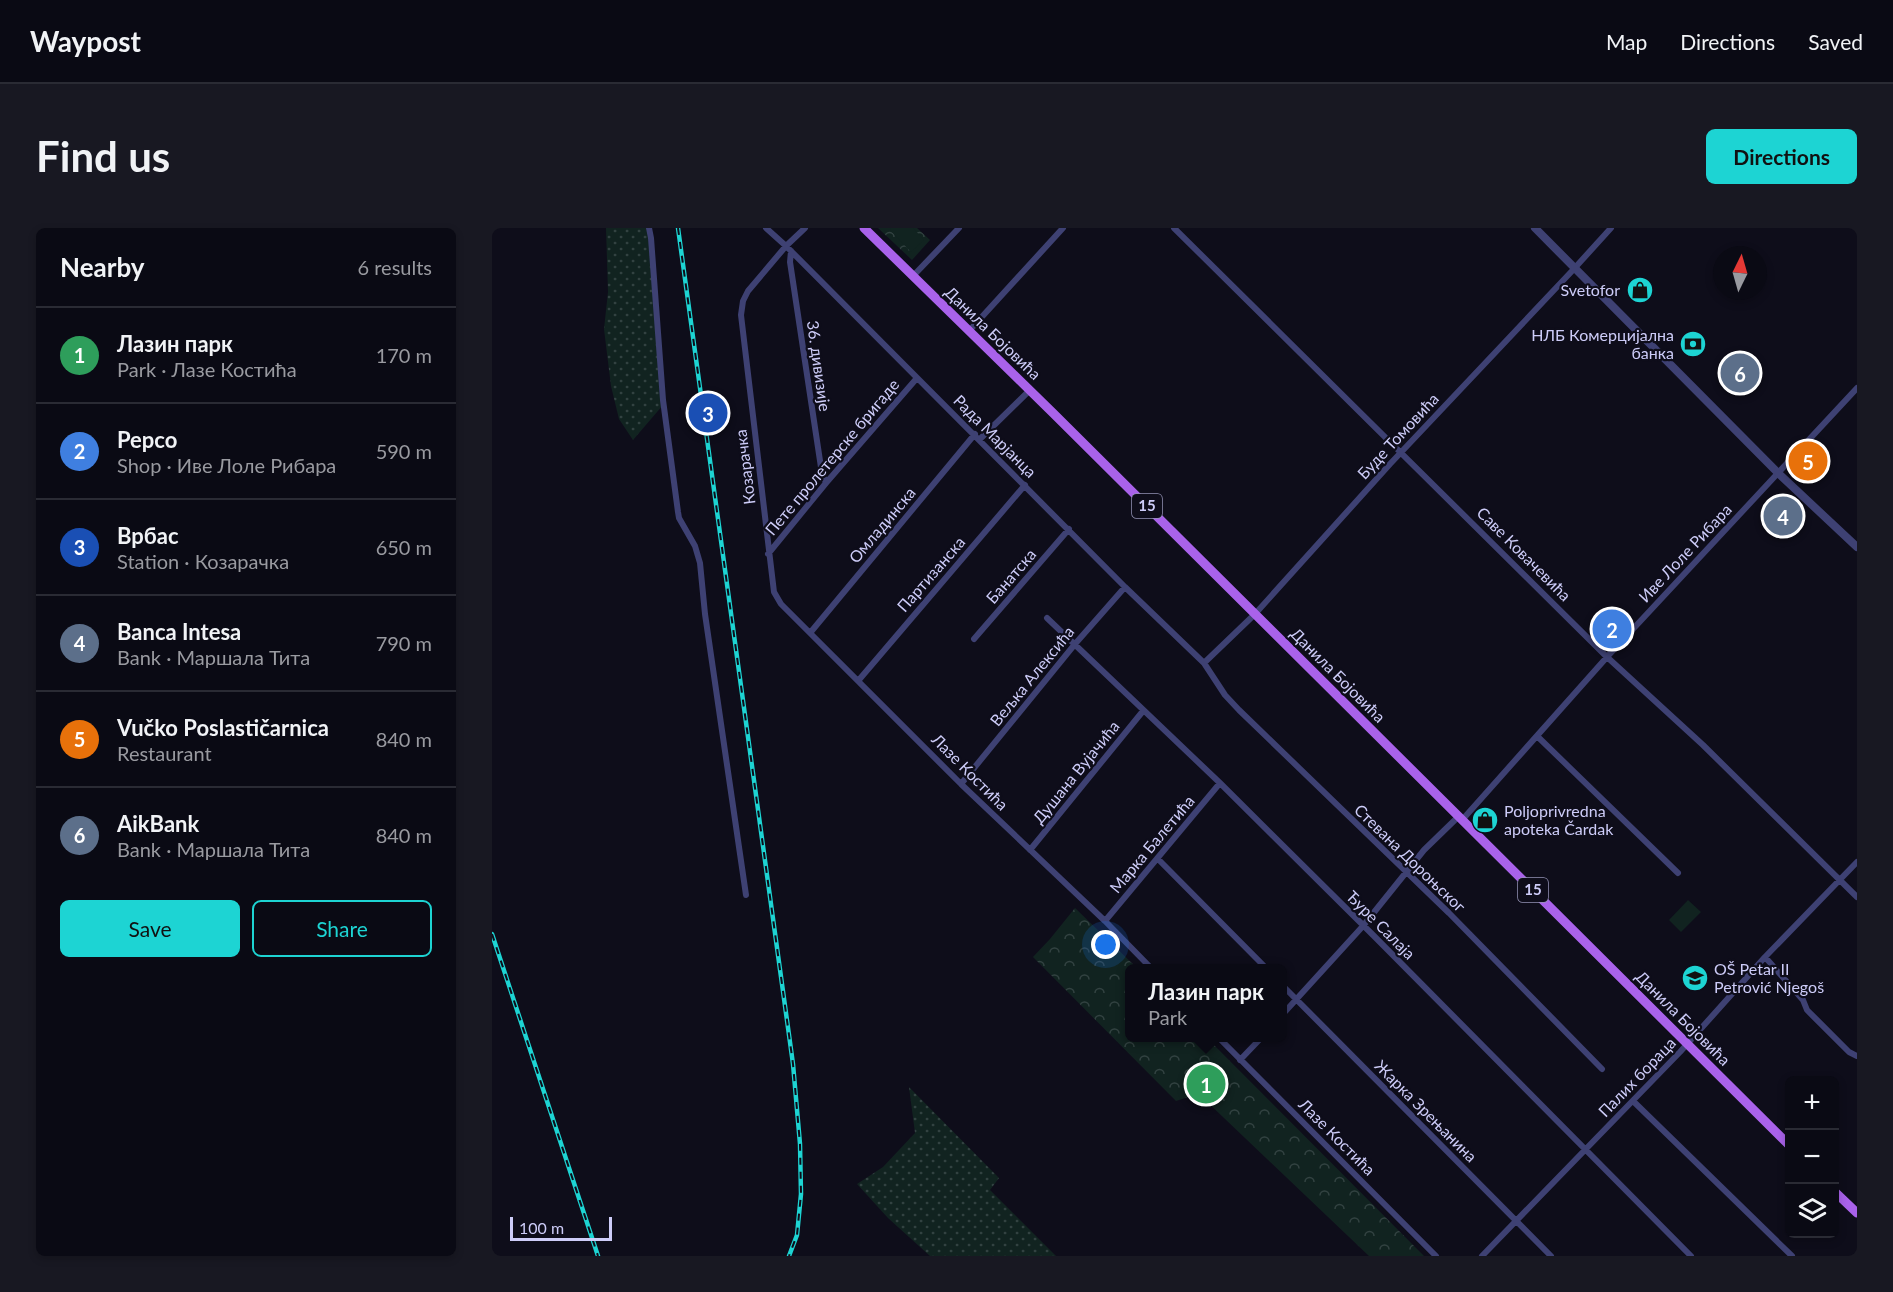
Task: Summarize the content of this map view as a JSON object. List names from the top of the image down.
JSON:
{
  "streets": {
    "main road": ["Данила Бојовића", "15"],
    "street": [
      "36. дивизије",
      "Рада Марјанца",
      "Буде Томовића",
      "Пете пролетерске бригаде",
      "Козарачка",
      "Омладинска",
      "Иве Лоле Рибара",
      "Саве Ковачевића",
      "Партизанска",
      "Банатска",
      "Вељка Алексића",
      "Лазе Костића",
      "Душана Вујачића",
      "Марка Балетића",
      "Стевана Дороњског",
      "Ђуре Салаја",
      "Палих бораца",
      "Жарка Зрењанина"
    ]
  },
  "crossings": [
    ["Данила Бојовића", "Буде Томовића"],
    ["Данила Бојовића", "Омладинска"],
    ["Данила Бојовића", "Иве Лоле Рибара"],
    ["Данила Бојовића", "Палих бораца"],
    ["36. дивизије", "Рада Марјанца"],
    ["36. дивизије", "Пете пролетерске бригаде"],
    ["36. дивизије", "Козарачка"],
    ["Рада Марјанца", "Буде Томовића"],
    ["Рада Марјанца", "Пете пролетерске бригаде"],
    ["Рада Марјанца", "Козарачка"],
    ["Рада Марјанца", "Омладинска"],
    ["Рада Марјанца", "Партизанска"],
    ["Рада Марјанца", "Банатска"],
    ["Рада Марјанца", "Вељка Алексића"],
    ["Рада Марјанца", "Стевана Дороњског"],
    ["Буде Томовића", "Саве Ковачевића"],
    ["Буде Томовића", "Стевана Дороњског"],
    ["Пете пролетерске бригаде", "Козарачка"],
    ["Козарачка", "Лазе Костића"],
    ["Омладинска", "Лазе Костића"],
    ["Иве Лоле Рибара", "Саве Ковачевића"],
    ["Иве Лоле Рибара", "Стевана Дороњског"],
    ["Иве Лоле Рибара", "Ђуре Салаја"],
    ["Иве Лоле Рибара", "Жарка Зрењанина"],
    ["Саве Ковачевића", "Палих бораца"],
    ["Партизанска", "Лазе Костића"],
    ["Вељка Алексића", "Лазе Костића"],
    ["Вељка Алексића", "Ђуре Салаја"],
    ["Лазе Костића", "Душана Вујачића"],
    ["Лазе Костића", "Марка Балетића"],
    ["Душана Вујачића", "Ђуре Салаја"],
    ["Марка Балетића", "Ђуре Салаја"],
    ["Ђуре Салаја", "Палих бораца"],
    ["Палих бораца", "Жарка Зрењанина"]
  ],
  "places": {
    "shop": ["Svetofor", "Poljoprivredna apoteka Čardak"],
    "bank": ["НЛБ Комерцијална банка"],
    "school or university": ["OŠ Petar II Petrović Njegoš"]
  },
  "scale_bar": "100 m",
  "north": "top",
  "page": {
    "header": "Waypost",
    "nav": ["Map", "Directions", "Saved"],
    "buttons": [
      "Directions",
      ["Save", "Share"]
    ],
    "title": "Find us",
    "heading": ["Nearby", "6 results"],
    "list": [
      {
        "mark": "1",
        "name": "Лазин парк",
        "note": "Park · Лазе Костића",
        "value": "170 m"
      },
      {
        "mark": "2",
        "name": "Pepco",
        "note": "Shop · Иве Лоле Рибара",
        "value": "590 m"
      },
      {
        "mark": "3",
        "name": "Врбас",
        "note": "Station · Козарачка",
        "value": "650 m"
      },
      {
        "mark": "4",
        "name": "Banca Intesa",
        "note": "Bank · Маршала Тита",
        "value": "790 m"
      },
      {
        "mark": "5",
        "name": "Vučko Poslastičarnica",
        "note": "Restaurant",
        "value": "840 m"
      },
      {
        "mark": "6",
        "name": "AikBank",
        "note": "Bank · Маршала Тита",
        "value": "840 m"
      }
    ],
    "pins": [
      "6",
      "3",
      "5",
      "4",
      "2",
      "1"
    ],
    "popup": ["Лазин парк", "Park"],
    "map_buttons": ["+", "−"],
    "scale": "100 m"
  }
}
